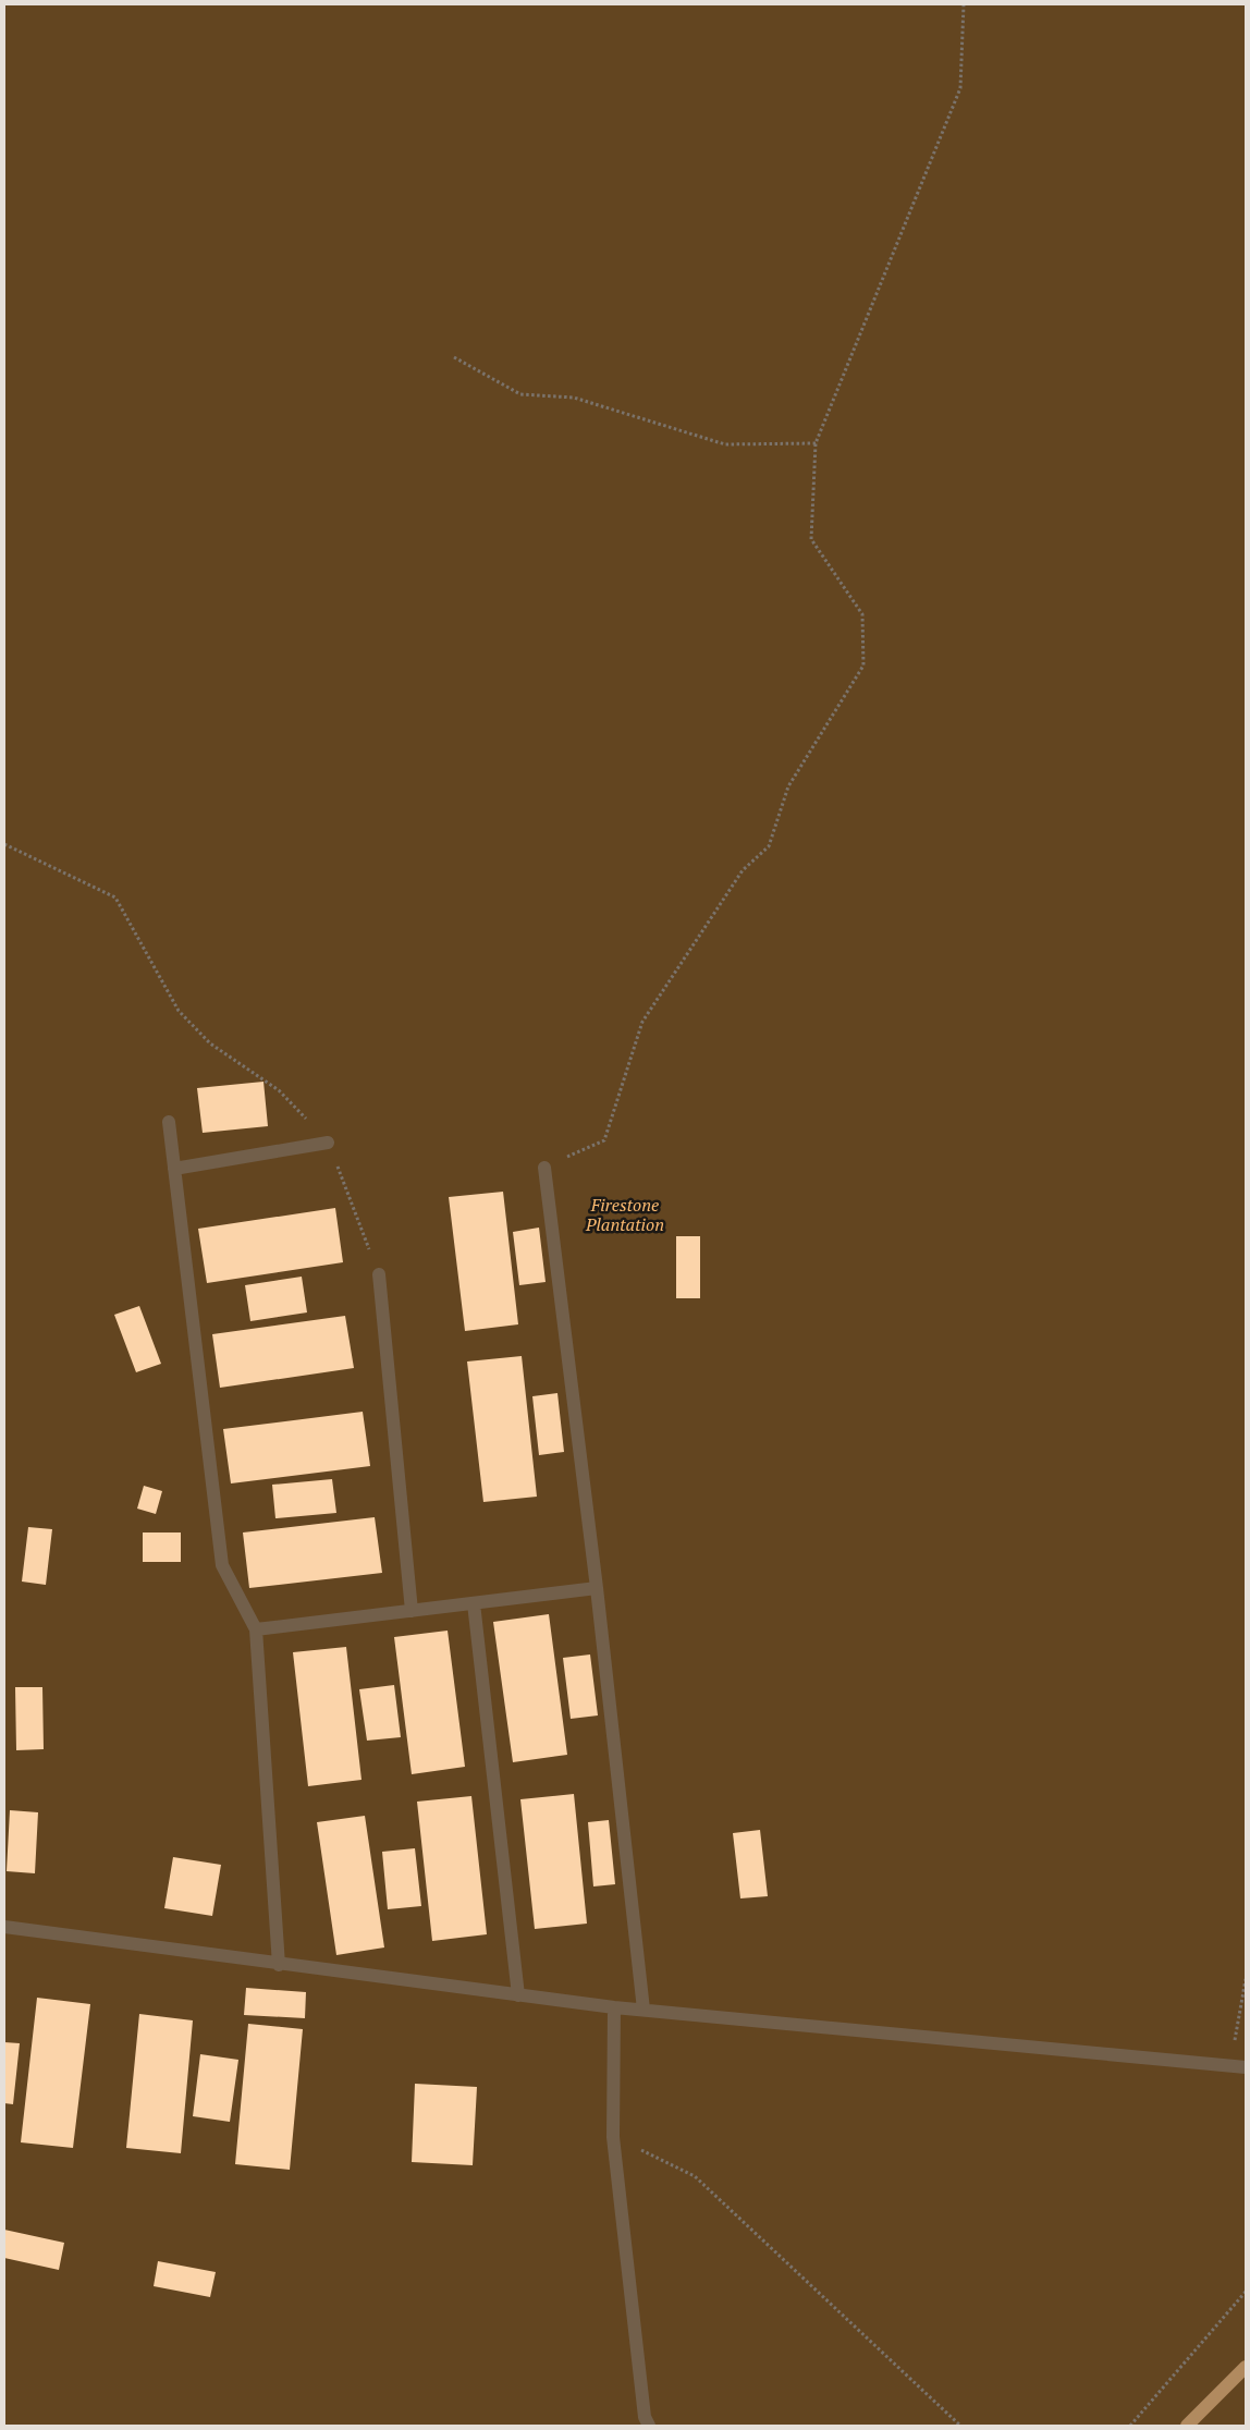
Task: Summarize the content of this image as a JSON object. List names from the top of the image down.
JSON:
{
  "parks": ["Firestone Plantation"]
}
